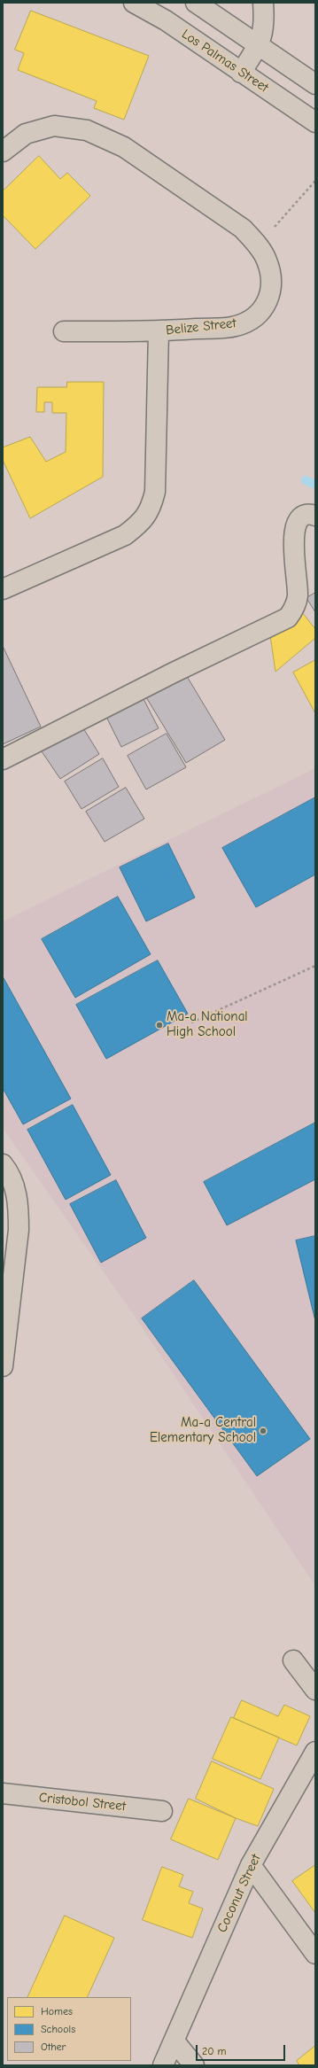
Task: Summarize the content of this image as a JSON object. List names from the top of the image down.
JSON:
{
  "streets": {
    "street": [
      "Los Palmas Street",
      "Belize Street",
      "Cristobol Street",
      "Coconut Street"
    ]
  },
  "places": ["Ma-a National High School", "Ma-a Central Elementary School"],
  "legend": ["Homes", "Schools", "Other"],
  "scale_bar": "20 m"
}
